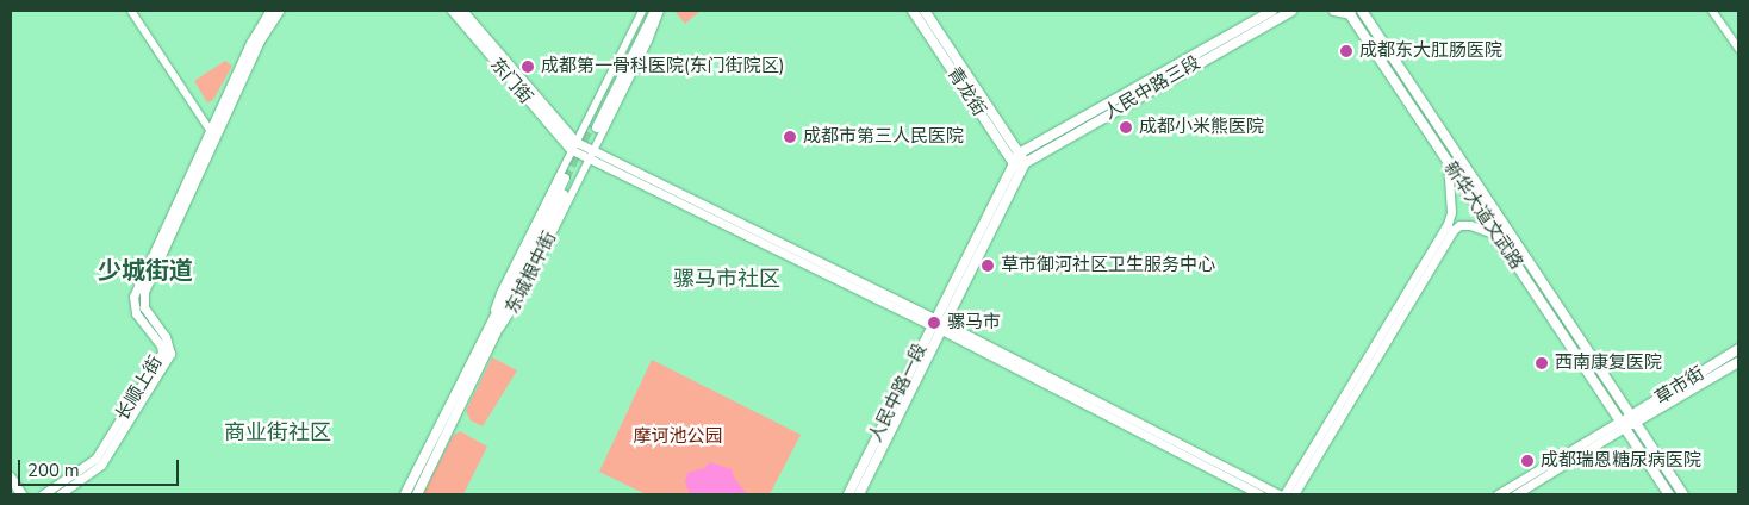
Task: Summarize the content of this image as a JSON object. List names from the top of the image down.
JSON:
{
  "streets": {
    "main road": [
      "东门街",
      "人民中路三段",
      "青龙街",
      "新华大道文武路",
      "东城根中街",
      "草市街",
      "长顺上街",
      "人民中路一段"
    ]
  },
  "crossings": [
    ["东门街", "东城根中街"],
    ["人民中路三段", "青龙街"],
    ["青龙街", "人民中路一段"],
    ["新华大道文武路", "草市街"]
  ],
  "districts": ["少城街道", "骡马市社区", "商业街社区"],
  "parks": ["摩诃池公园"],
  "places": [
    "成都东大肛肠医院",
    "成都第一骨科医院(东门街院区)",
    "成都小米熊医院",
    "成都市第三人民医院",
    "草市御河社区卫生服务中心",
    "骡马市",
    "西南康复医院",
    "成都瑞恩糖尿病医院"
  ],
  "scale_bar": "200 m"
}
